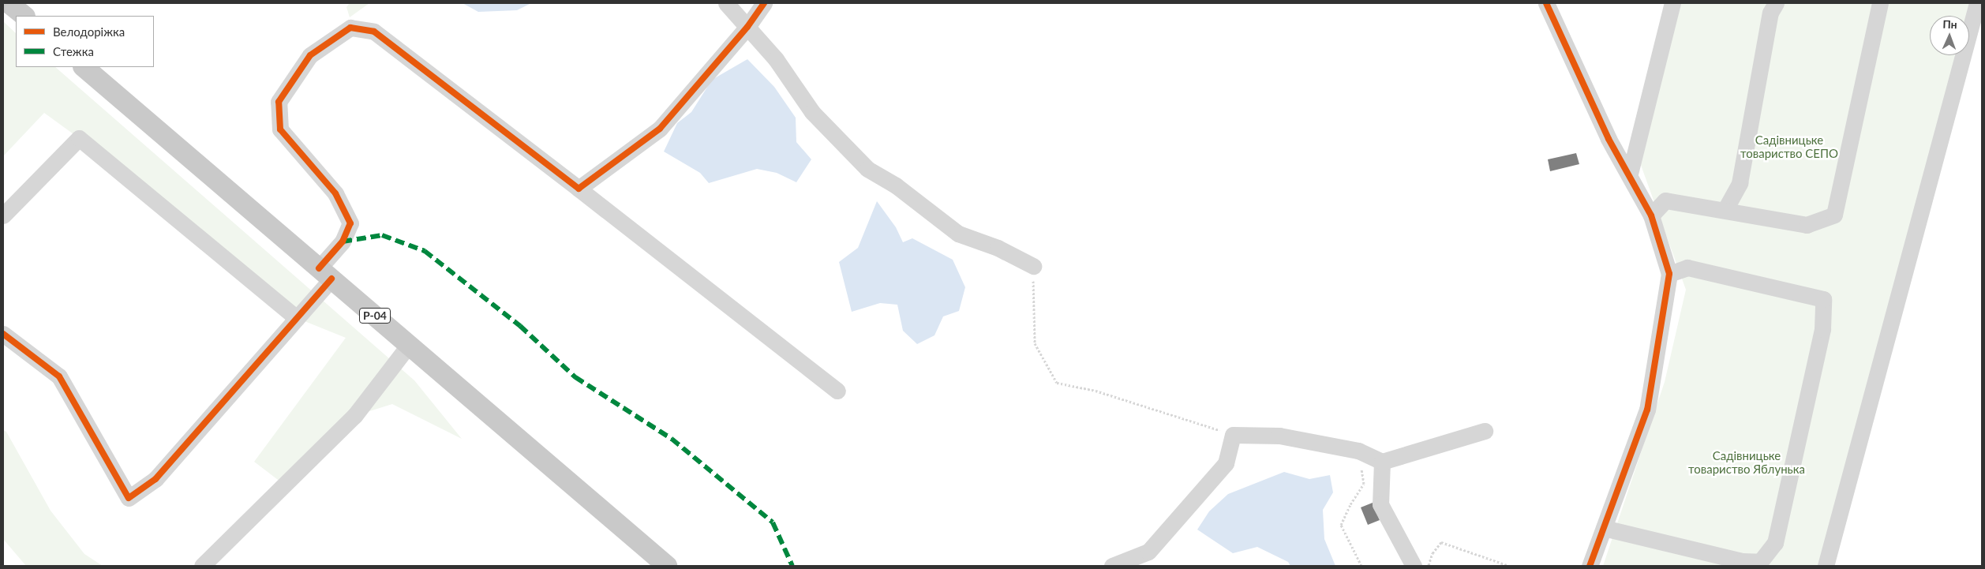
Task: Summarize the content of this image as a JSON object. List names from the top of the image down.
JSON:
{
  "streets": {
    "main road": ["Р-04"]
  },
  "parks": ["Садівницьке товариство СЕПО", "Садівницьке товариство Яблунька"],
  "legend": ["Велодоріжка", "Стежка"],
  "north": "top"
}
